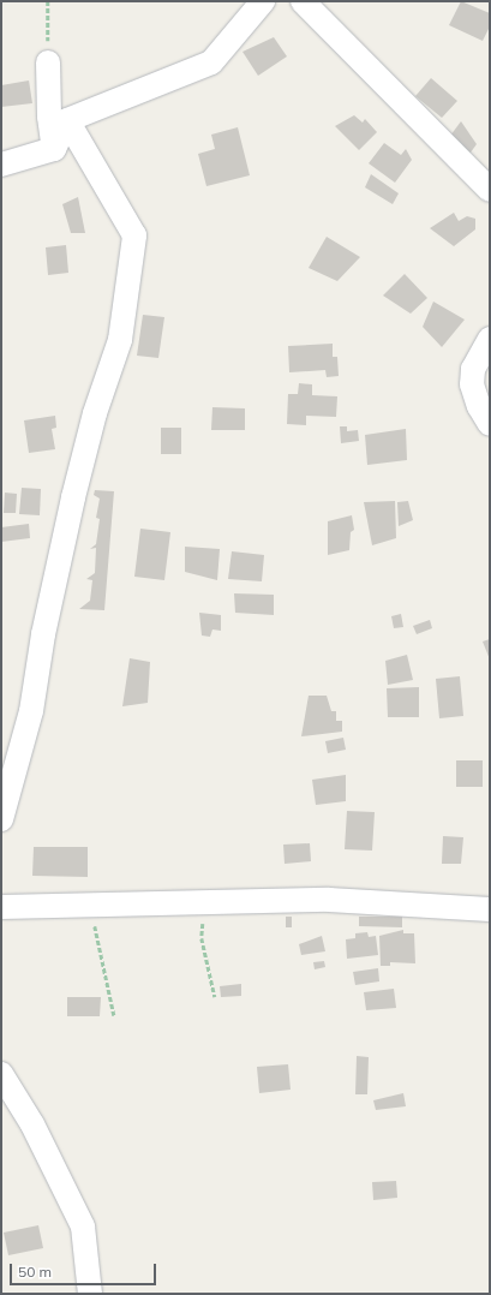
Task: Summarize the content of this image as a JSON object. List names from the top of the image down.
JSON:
{
  "scale_bar": "50 m"
}
